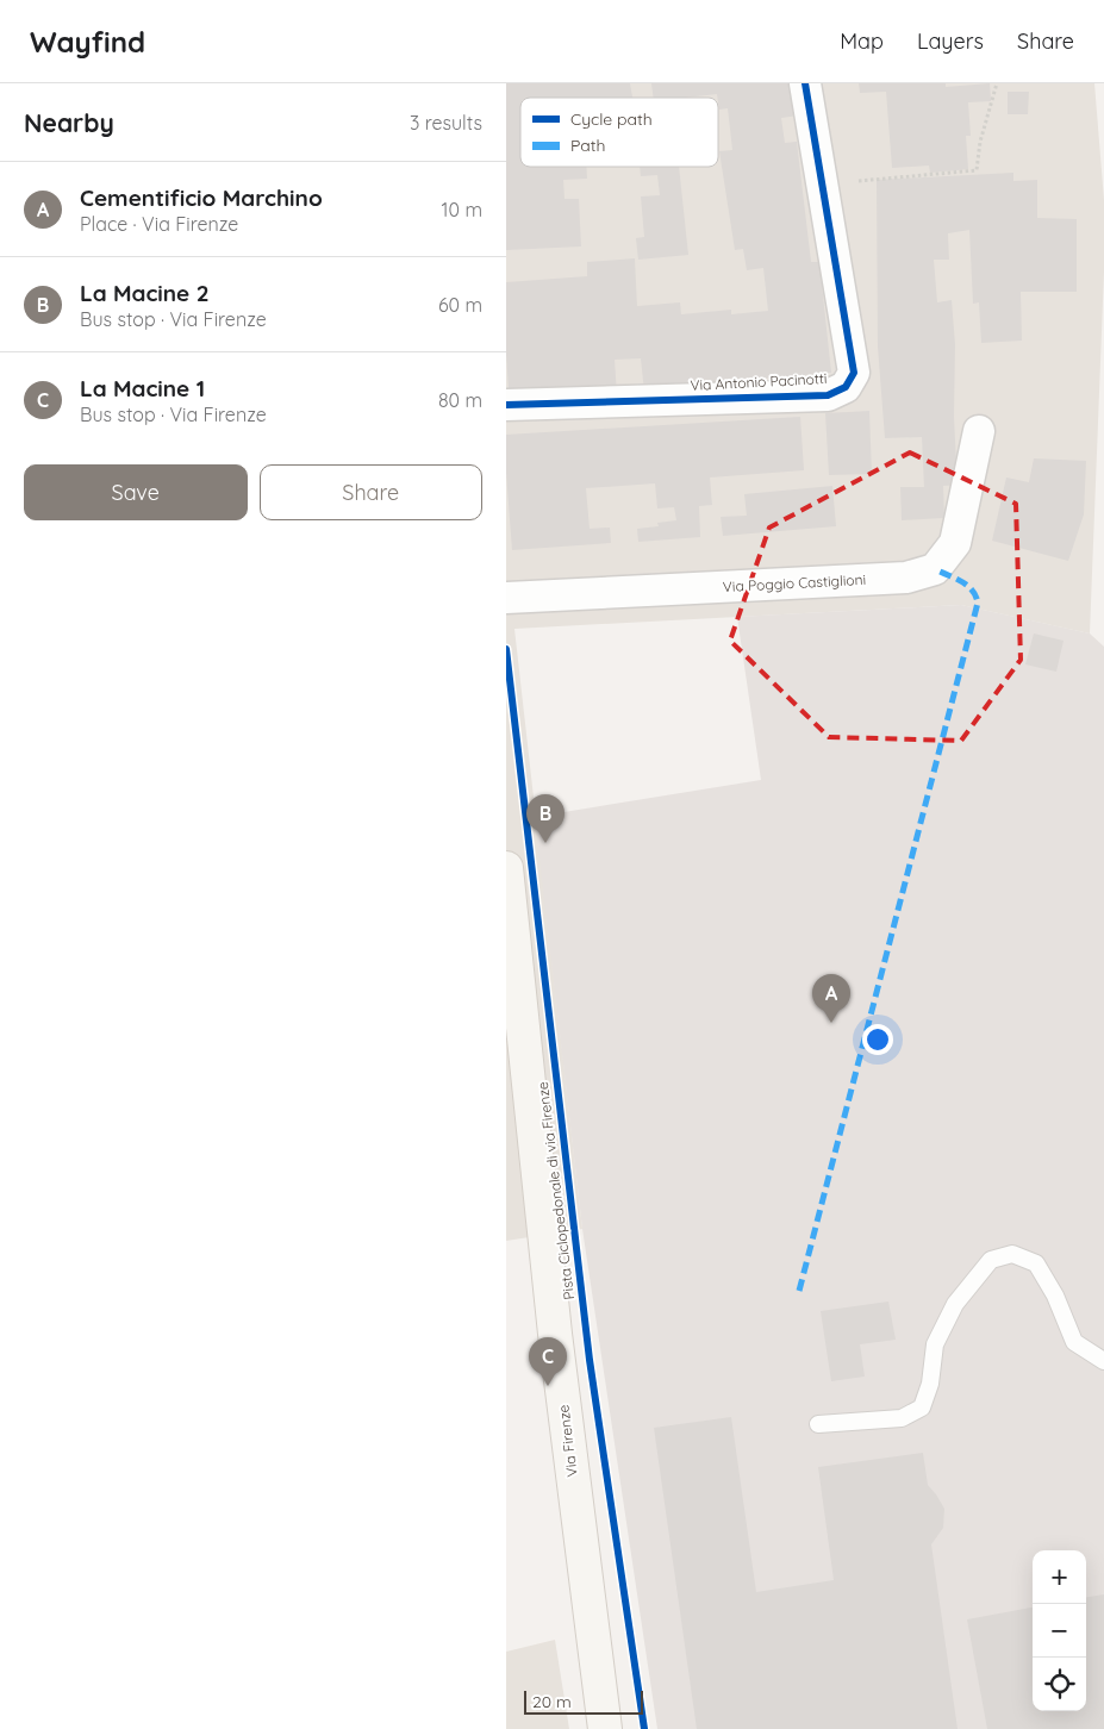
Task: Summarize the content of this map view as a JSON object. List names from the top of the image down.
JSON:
{
  "streets": {
    "main road": ["Via Firenze"],
    "street": ["Via Antonio Pacinotti", "Via Poggio Castiglioni"],
    "cycle path": ["Pista Ciclopedonale di via Firenze"]
  },
  "legend": ["Cycle path", "Path"],
  "scale_bar": "20 m",
  "page": {
    "header": "Wayfind",
    "nav": ["Map", "Layers", "Share"],
    "heading": ["Nearby", "3 results"],
    "list": [
      {
        "mark": "A",
        "name": "Cementificio Marchino",
        "note": "Place · Via Firenze",
        "value": "10 m"
      },
      {
        "mark": "B",
        "name": "La Macine 2",
        "note": "Bus stop · Via Firenze",
        "value": "60 m"
      },
      {
        "mark": "C",
        "name": "La Macine 1",
        "note": "Bus stop · Via Firenze",
        "value": "80 m"
      }
    ],
    "buttons": ["Save", "Share"],
    "pins": ["B", "A", "C"],
    "map_buttons": ["+", "−"],
    "scale": "20 m"
  }
}
